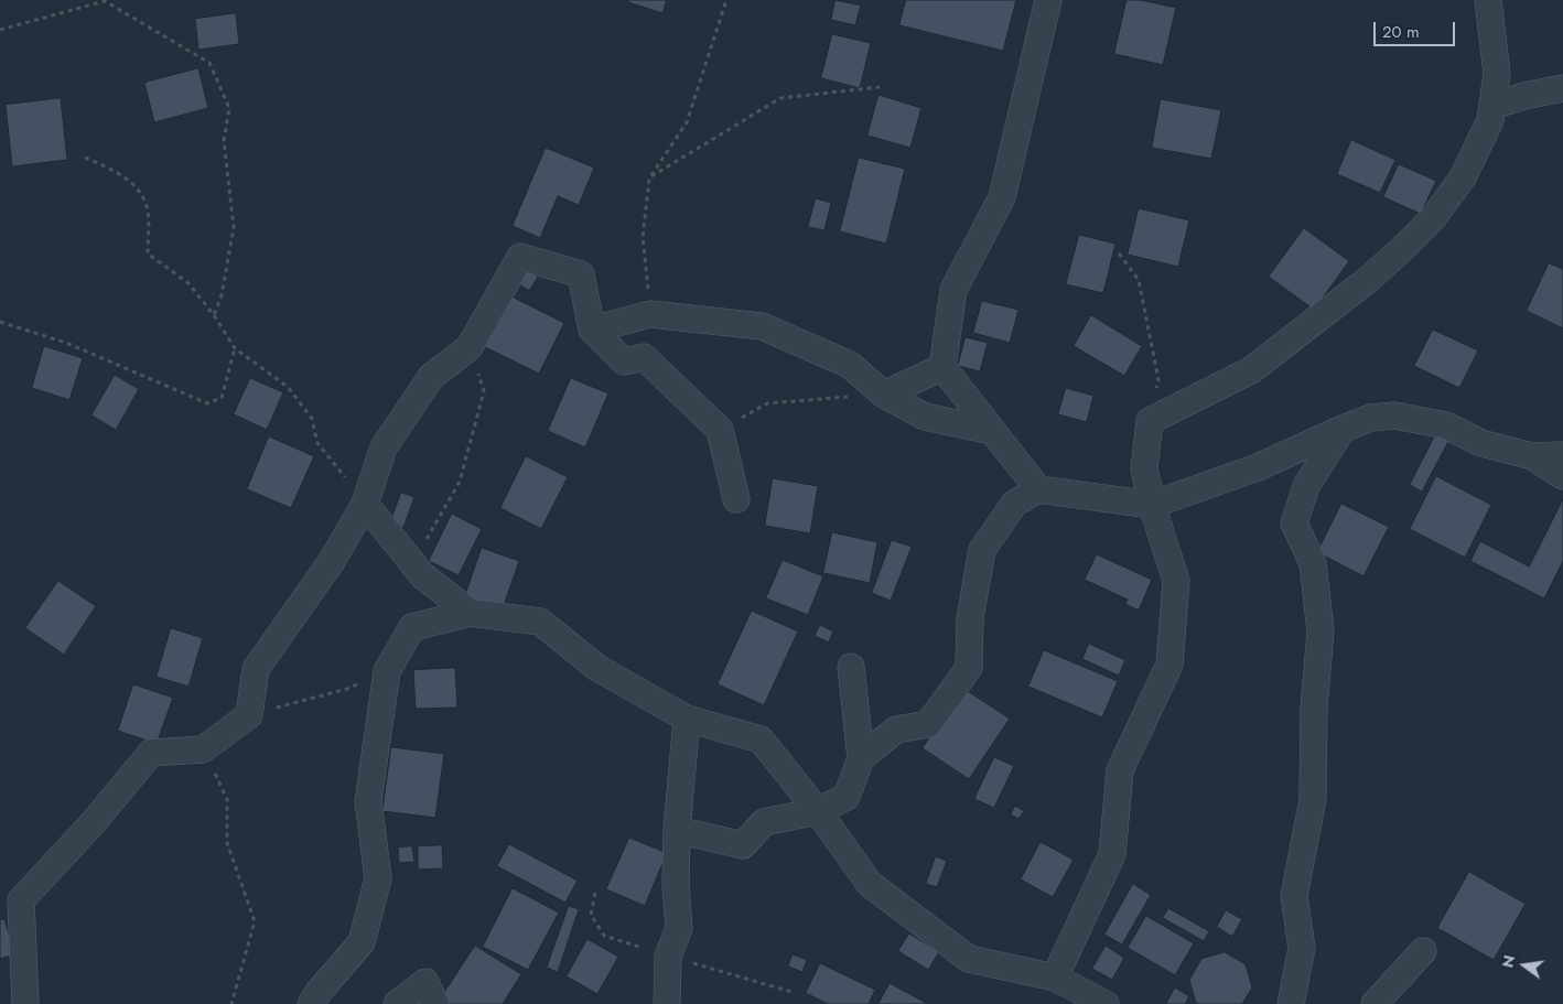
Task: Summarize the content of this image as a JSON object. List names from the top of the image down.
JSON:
{
  "scale_bar": "20 m",
  "north": "left"
}
